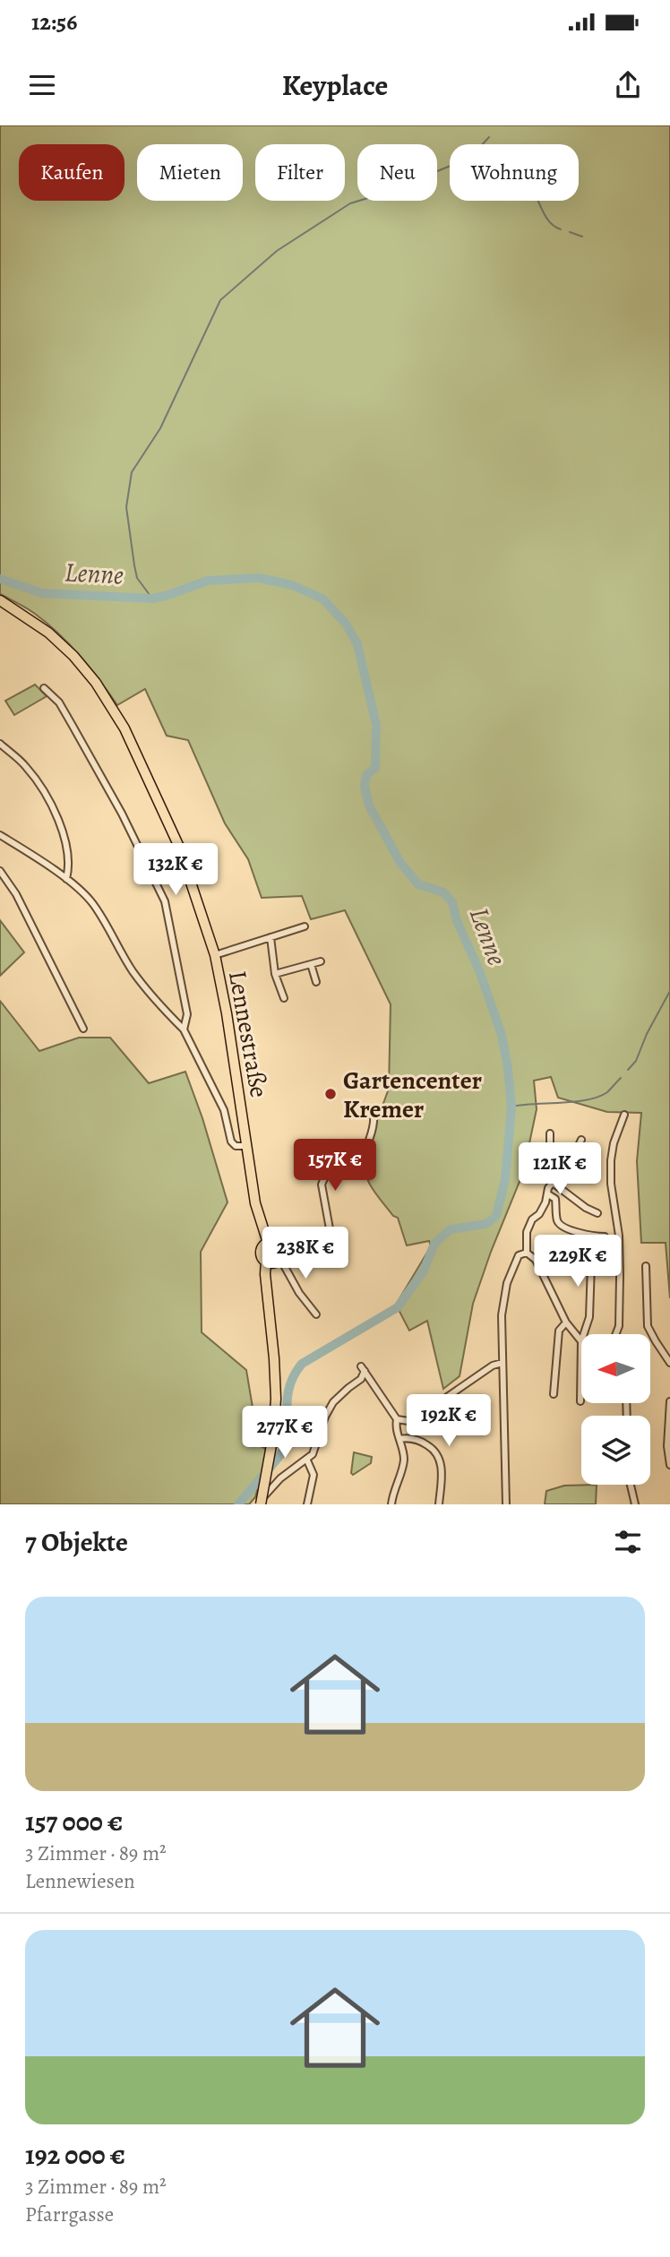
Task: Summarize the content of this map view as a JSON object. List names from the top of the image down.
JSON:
{
  "streets": {
    "main road": ["Lennestraße"]
  },
  "water": ["Lenne"],
  "places": ["Gartencenter Kremer"],
  "north": "left",
  "page": {
    "status": "12:56",
    "header": "Keyplace",
    "chip": [
      "Kaufen",
      "Mieten",
      "Filter",
      "Neu",
      "Wohnung"
    ],
    "price": [
      "132K €",
      "157K €",
      "121K €",
      "238K €",
      "229K €",
      "192K €",
      "277K €"
    ],
    "heading": "7 Objekte",
    "list": [
      {
        "name": "157 000 €",
        "note": "3 Zimmer · 89 m² · Lennewiesen"
      },
      {
        "name": "192 000 €",
        "note": "3 Zimmer · 89 m² · Pfarrgasse"
      }
    ]
  }
}
